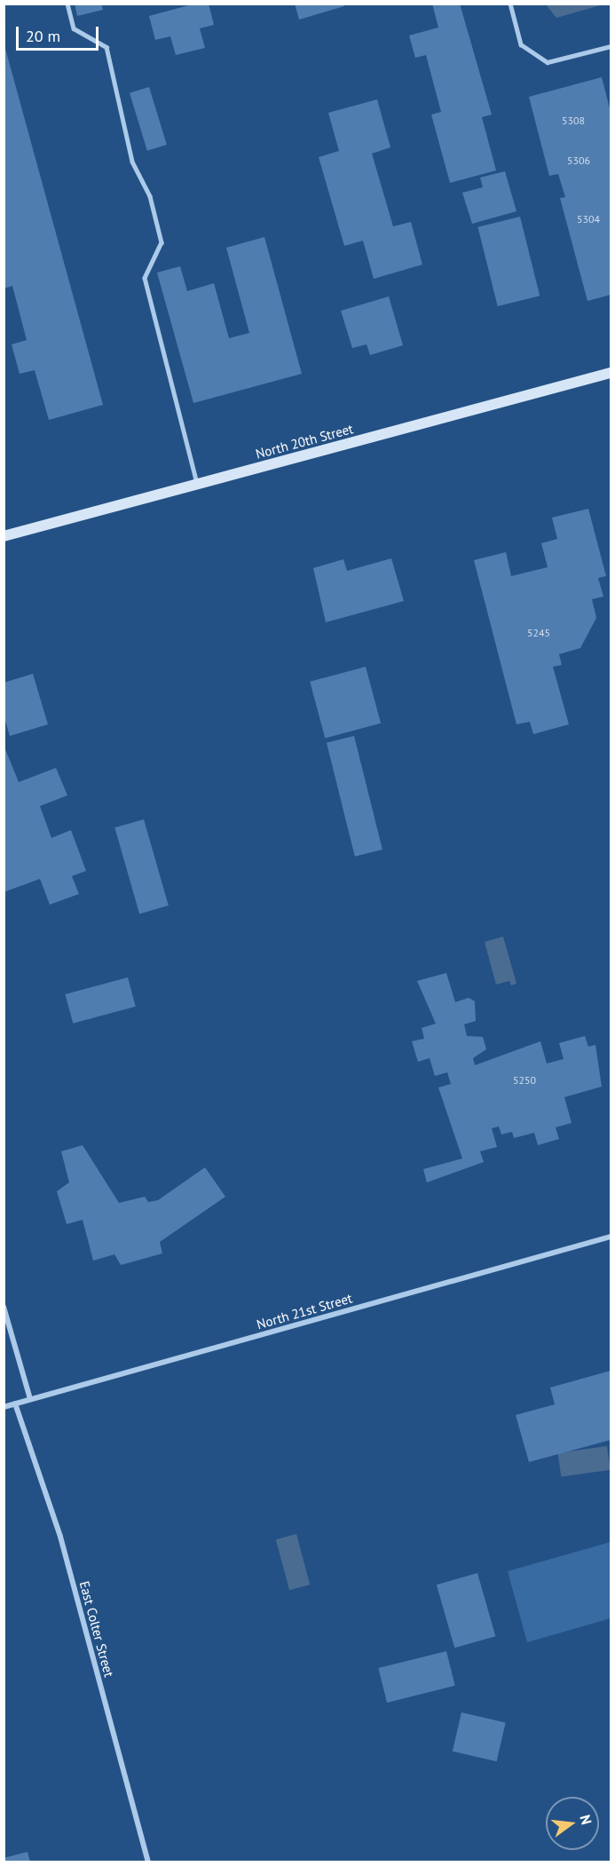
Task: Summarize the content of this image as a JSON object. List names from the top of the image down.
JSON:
{
  "streets": {
    "street": ["North 20th Street", "North 21st Street", "East Colter Street"]
  },
  "crossings": [
    ["North 21st Street", "East Colter Street"]
  ],
  "house_numbers": [
    "5308",
    "5306",
    "5304",
    "5245",
    "5250"
  ],
  "scale_bar": "20 m",
  "north": "right"
}
